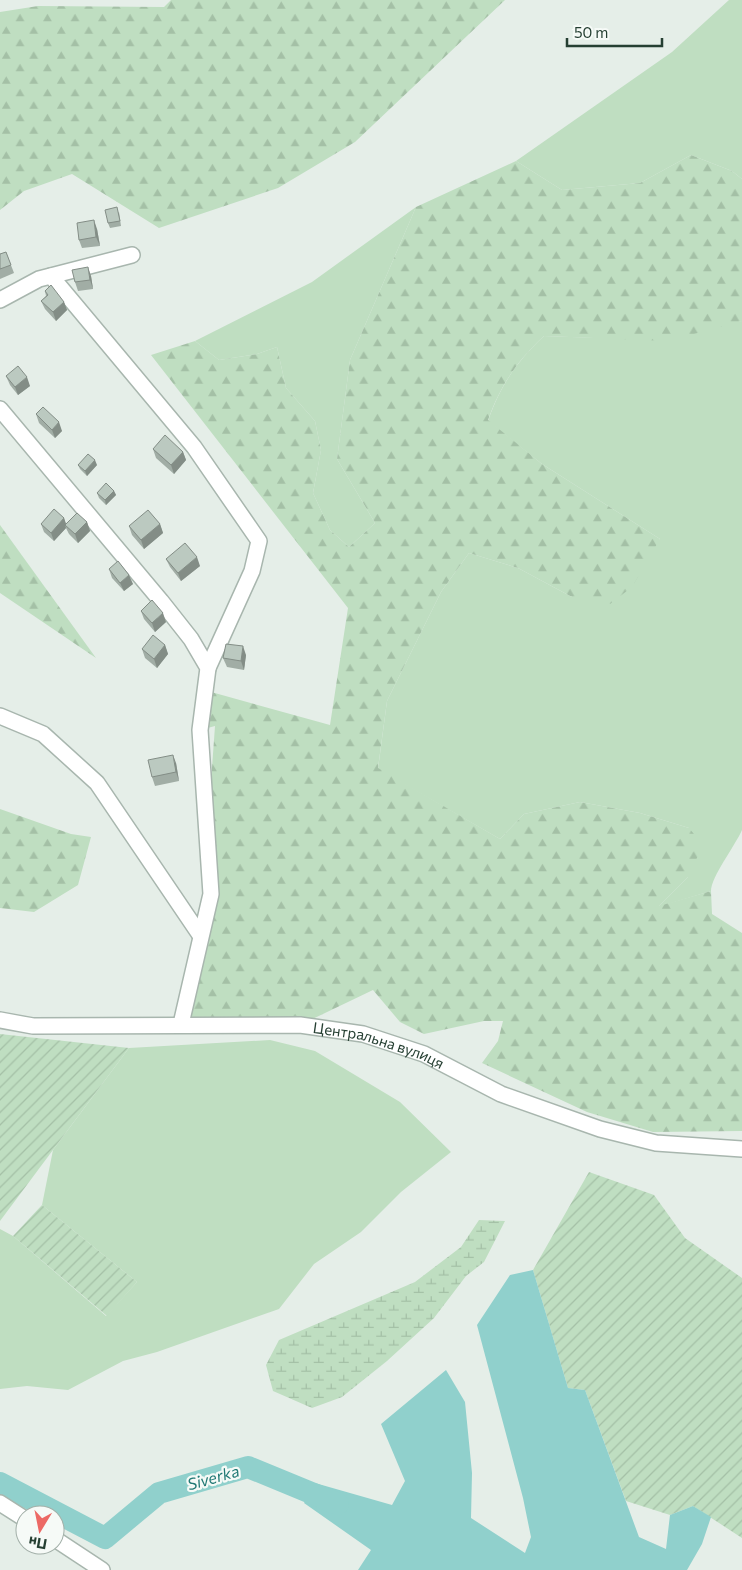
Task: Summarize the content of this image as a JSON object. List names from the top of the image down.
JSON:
{
  "streets": {
    "street": ["Центральна вулиця"]
  },
  "water": ["Siverka"],
  "scale_bar": "50 m",
  "north": "bottom"
}
